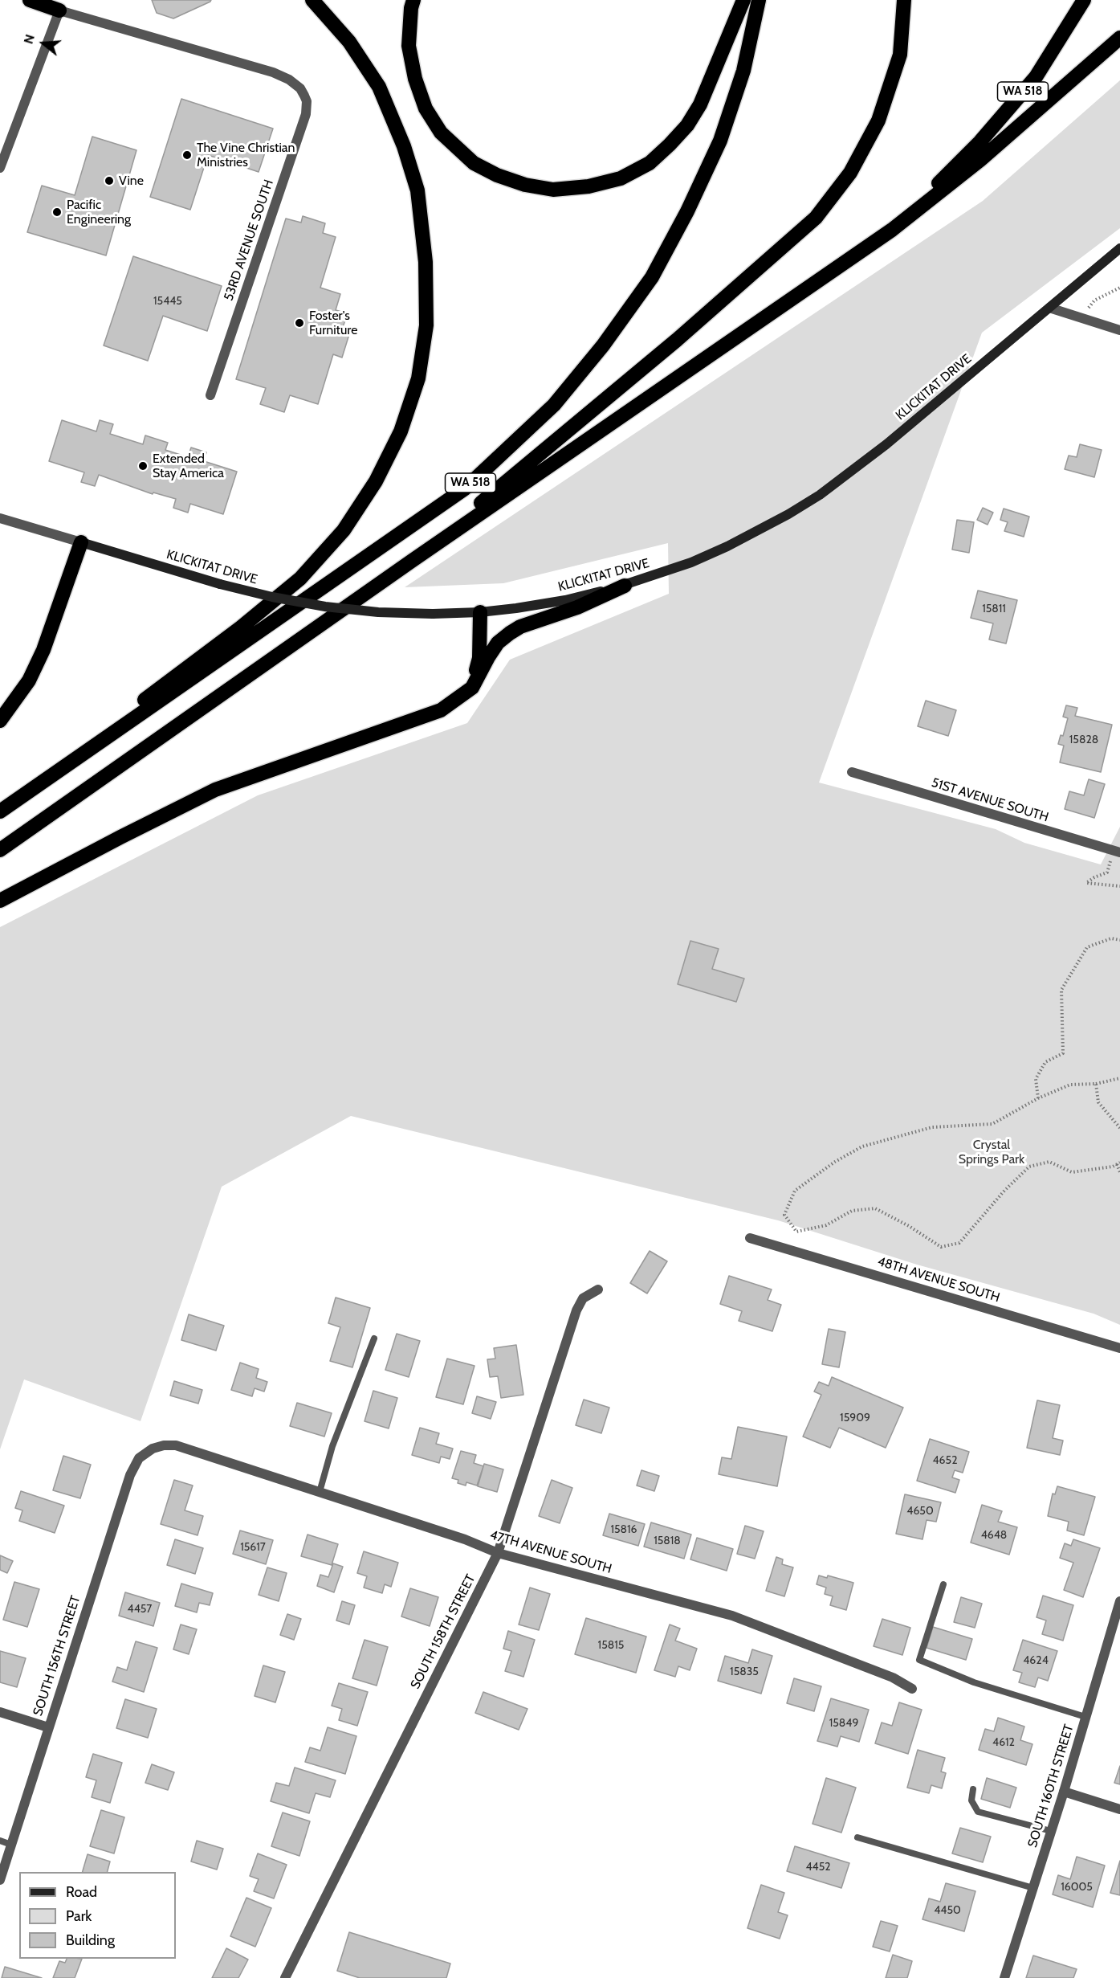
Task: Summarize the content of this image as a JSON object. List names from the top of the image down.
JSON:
{
  "streets": {
    "highway": ["WA 518"],
    "main road": ["KLICKITAT DRIVE"],
    "street": [
      "53RD AVENUE SOUTH",
      "51ST AVENUE SOUTH",
      "48TH AVENUE SOUTH",
      "47TH AVENUE SOUTH",
      "SOUTH 158TH STREET",
      "SOUTH 156TH STREET",
      "SOUTH 160TH STREET"
    ]
  },
  "crossings": [
    ["47TH AVENUE SOUTH", "SOUTH 158TH STREET"],
    ["47TH AVENUE SOUTH", "SOUTH 156TH STREET"]
  ],
  "parks": ["Crystal Springs Park"],
  "places": [
    "The Vine Christian Ministries",
    "Vine",
    "Pacific Engineering",
    "Foster's Furniture",
    "Extended Stay America"
  ],
  "house_numbers": [
    "15445",
    "15811",
    "15828",
    "15909",
    "4652",
    "4650",
    "15816",
    "4648",
    "15818",
    "15617",
    "4457",
    "15815",
    "4624",
    "15835",
    "15849",
    "4612",
    "4452",
    "16005",
    "4450"
  ],
  "legend": ["Road", "Park", "Building"],
  "north": "left"
}
